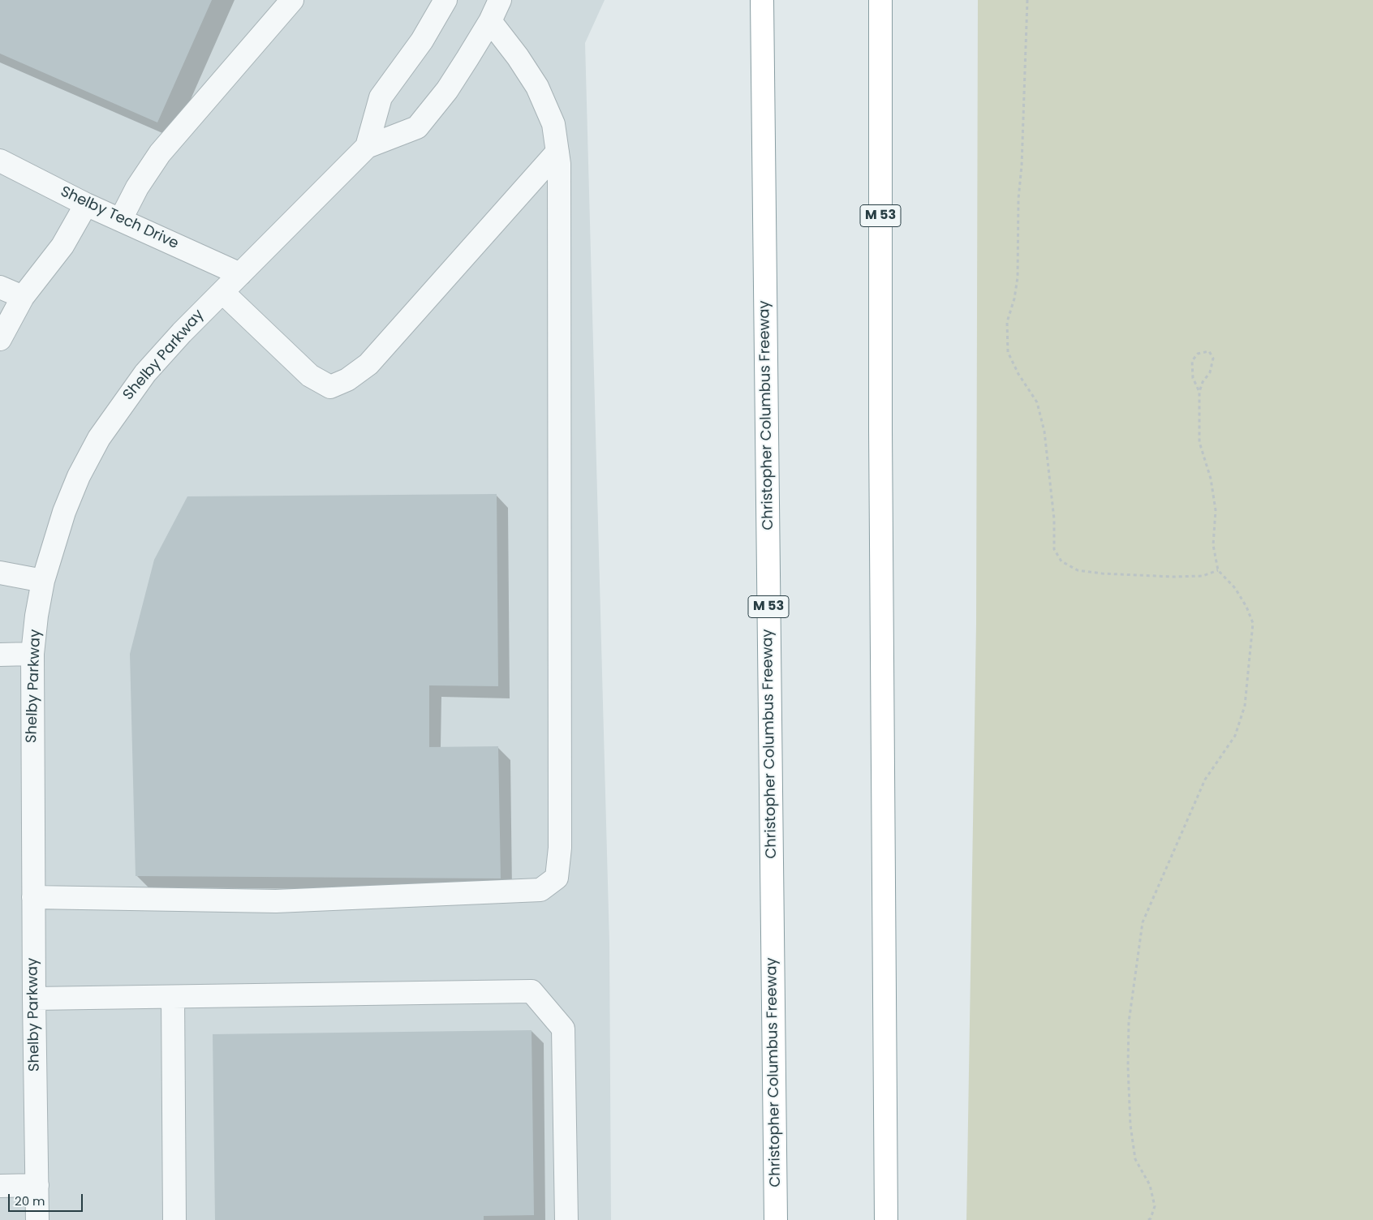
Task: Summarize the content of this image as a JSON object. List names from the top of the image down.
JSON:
{
  "streets": {
    "highway": ["M 53", "Christopher Columbus Freeway"],
    "street": ["Shelby Tech Drive", "Shelby Parkway"]
  },
  "crossings": [
    ["Shelby Tech Drive", "Shelby Parkway"]
  ],
  "scale_bar": "20 m"
}
